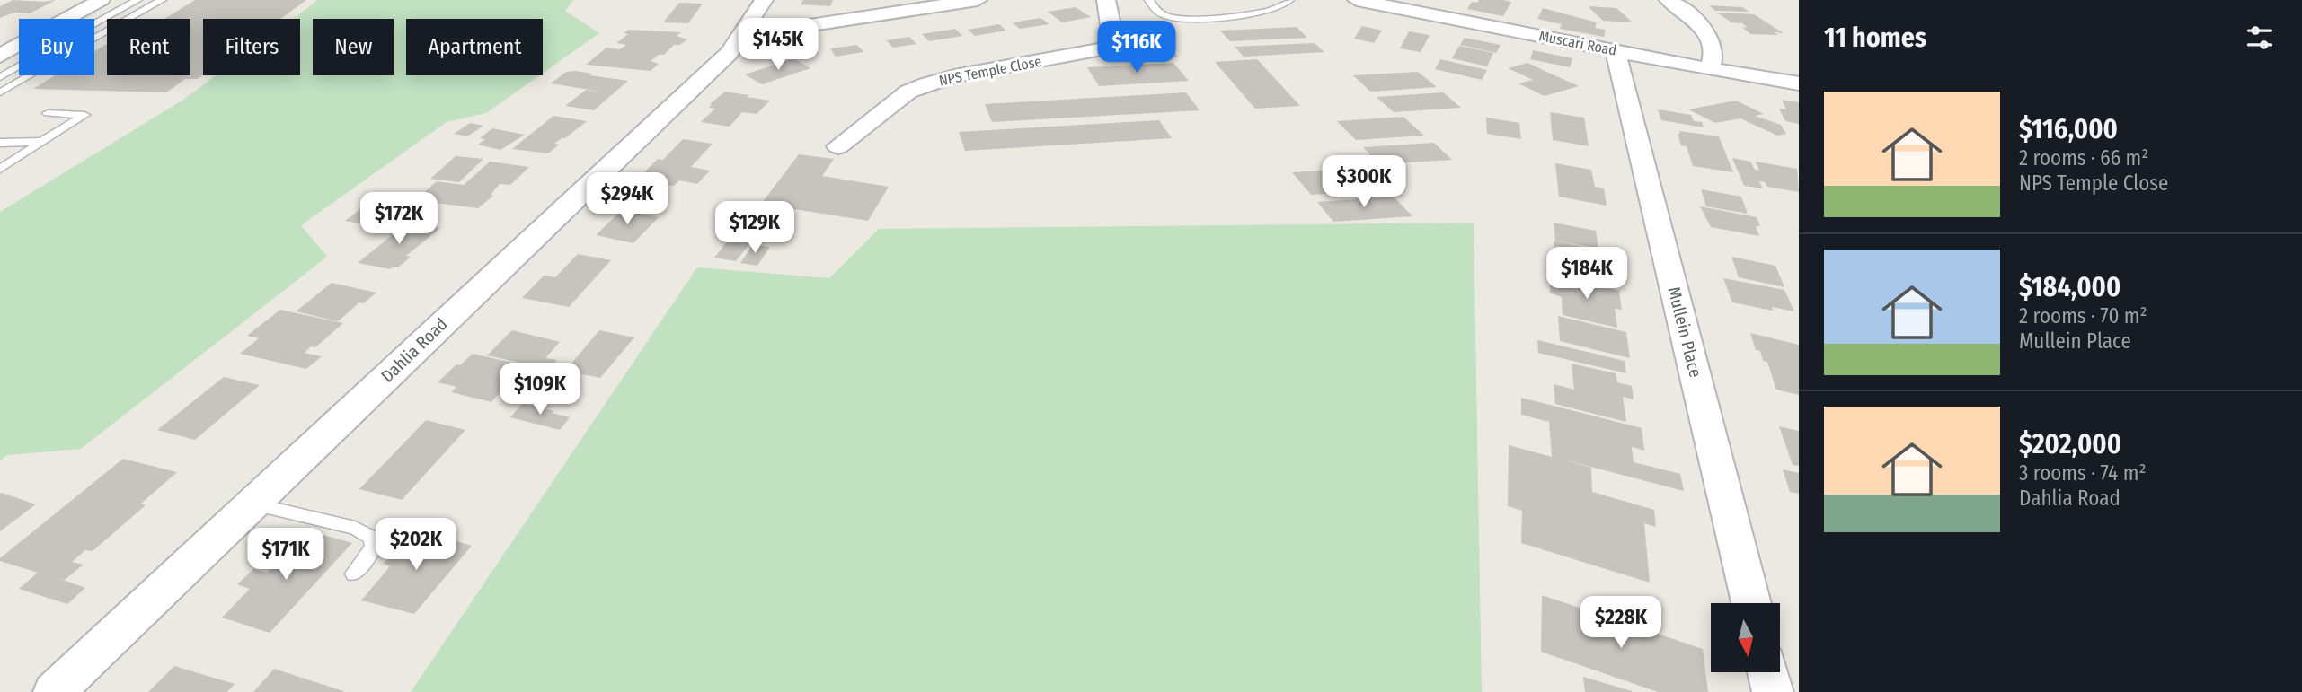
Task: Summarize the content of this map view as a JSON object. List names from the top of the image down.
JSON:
{
  "streets": {
    "street": [
      "Muscari Road",
      "NPS Temple Close",
      "Mullein Place",
      "Dahlia Road"
    ]
  },
  "crossings": [
    ["Muscari Road", "Mullein Place"]
  ],
  "north": "bottom",
  "page": {
    "heading": "11 homes",
    "price": [
      "$145K",
      "$116K",
      "$300K",
      "$294K",
      "$172K",
      "$129K",
      "$184K",
      "$109K",
      "$202K",
      "$171K",
      "$228K"
    ],
    "chip": [
      "Buy",
      "Rent",
      "Filters",
      "New",
      "Apartment"
    ],
    "list": [
      {
        "name": "$116,000",
        "note": "2 rooms · 66 m² · NPS Temple Close"
      },
      {
        "name": "$184,000",
        "note": "2 rooms · 70 m² · Mullein Place"
      },
      {
        "name": "$202,000",
        "note": "3 rooms · 74 m² · Dahlia Road"
      }
    ]
  }
}
